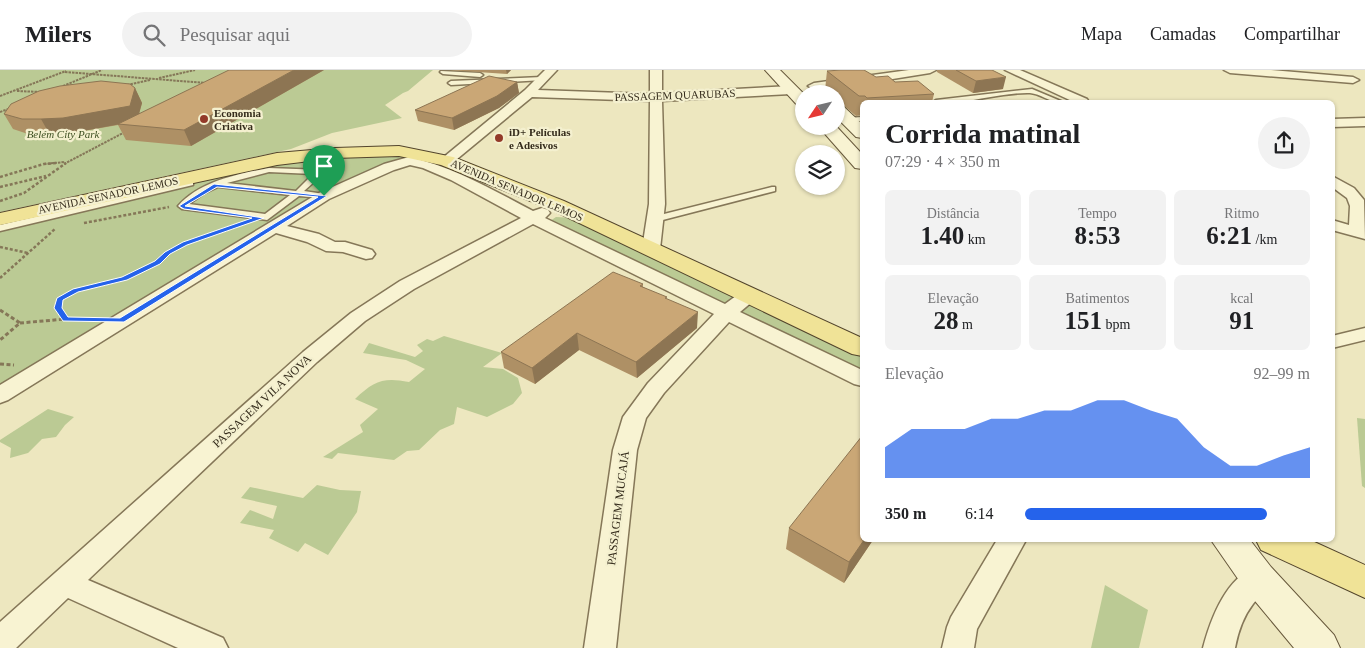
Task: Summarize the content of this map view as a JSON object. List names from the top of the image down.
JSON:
{
  "streets": {
    "main road": ["AVENIDA SENADOR LEMOS"],
    "street": ["PASSAGEM QUARUBAS", "PASSAGEM VILA NOVA", "PASSAGEM MUCAJÁ"]
  },
  "crossings": [
    ["AVENIDA SENADOR LEMOS", "PASSAGEM VILA NOVA"],
    ["AVENIDA SENADOR LEMOS", "PASSAGEM MUCAJÁ"]
  ],
  "parks": ["Belém City Park"],
  "places": ["Economia Criativa", "iD+ Películas e Adesivos"],
  "north": "bottom left",
  "page": {
    "header": "Milers",
    "search": "Pesquisar aqui",
    "nav": ["Mapa", "Camadas", "Compartilhar"],
    "heading": ["Corrida matinal", "07:29 · 4 × 350 m"],
    "stats": [
      ["Distância", "1.40 km"],
      ["Tempo", "8:53"],
      ["Ritmo", "6:21 /km"],
      ["Elevação", "28 m"],
      ["Batimentos", "151 bpm"],
      ["kcal", "91"]
    ],
    "chart": ["Elevação", "92–99 m"],
    "list": [
      {
        "name": "350 m",
        "note": "6:14"
      }
    ]
  }
}
